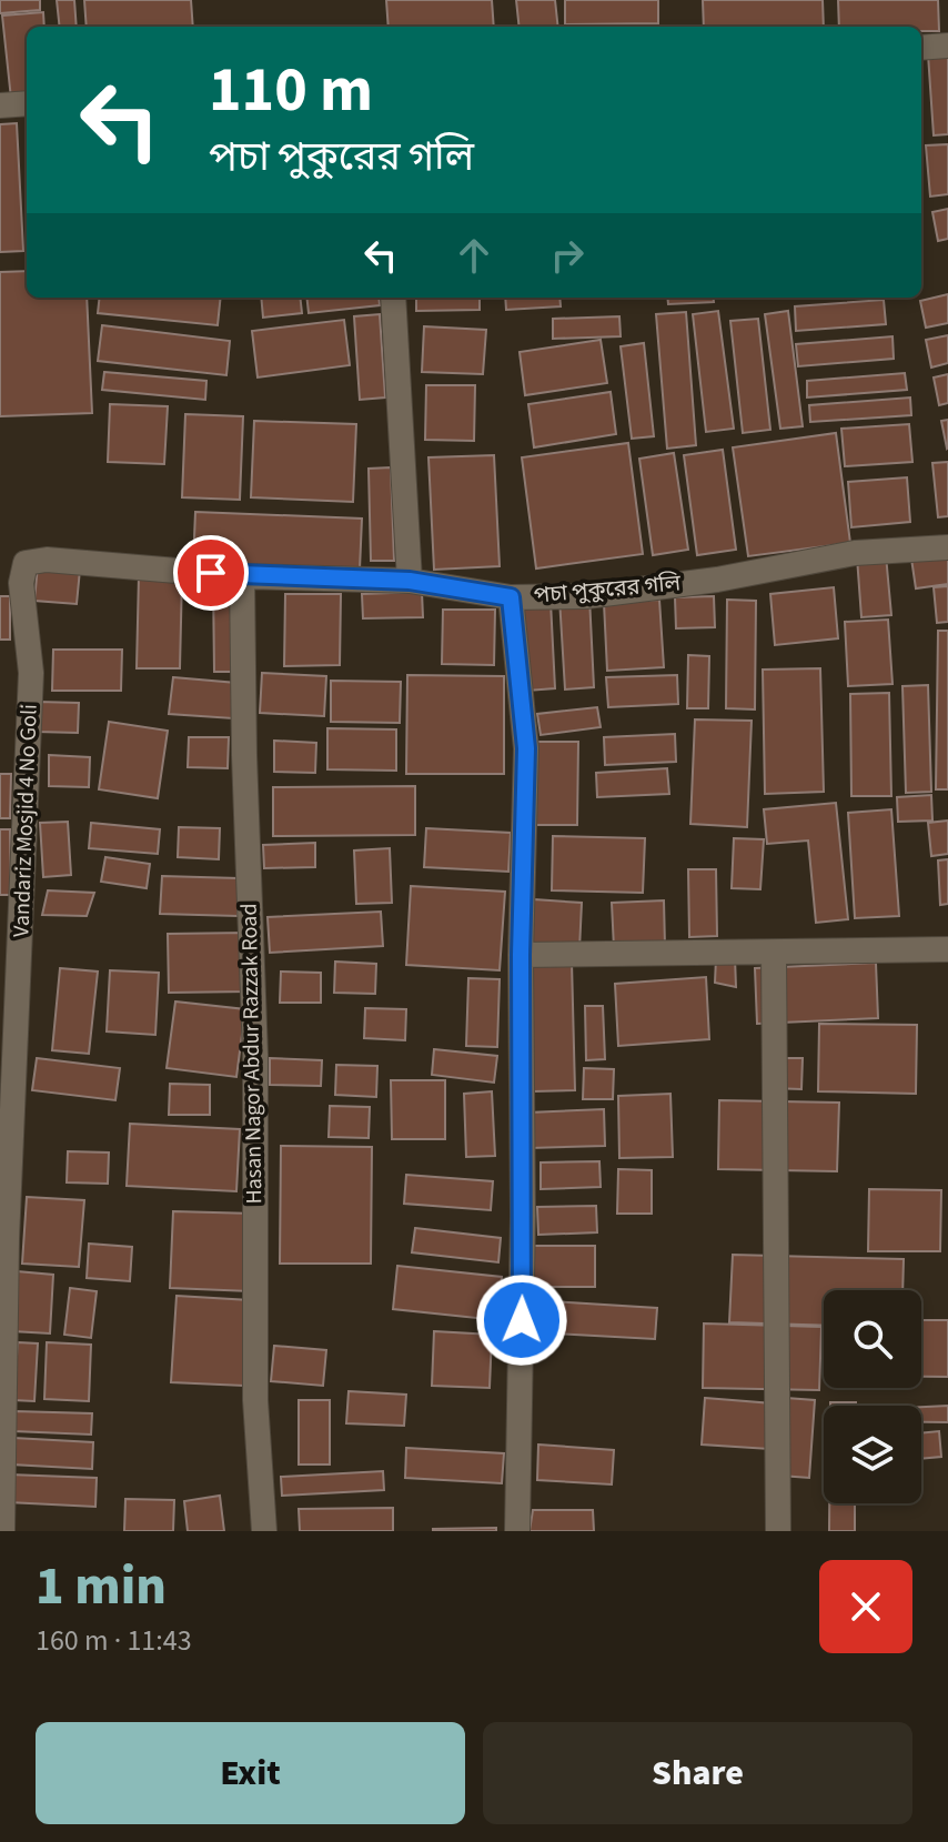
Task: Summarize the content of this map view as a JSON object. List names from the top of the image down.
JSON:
{
  "streets": {
    "street": ["পচা পুকুরের গলি", "Vandariz Mosjid 4 No Goli", "Hasan Nagor Abdur Razzak Road"]
  },
  "crossings": [
    ["পচা পুকুরের গলি", "Vandariz Mosjid 4 No Goli"],
    ["পচা পুকুরের গলি", "Hasan Nagor Abdur Razzak Road"]
  ],
  "page": {
    "turn": ["110 m", "পচা পুকুরের গলি"],
    "heading": ["1 min", "160 m · 11:43"],
    "buttons": ["Exit", "Share"]
  }
}
